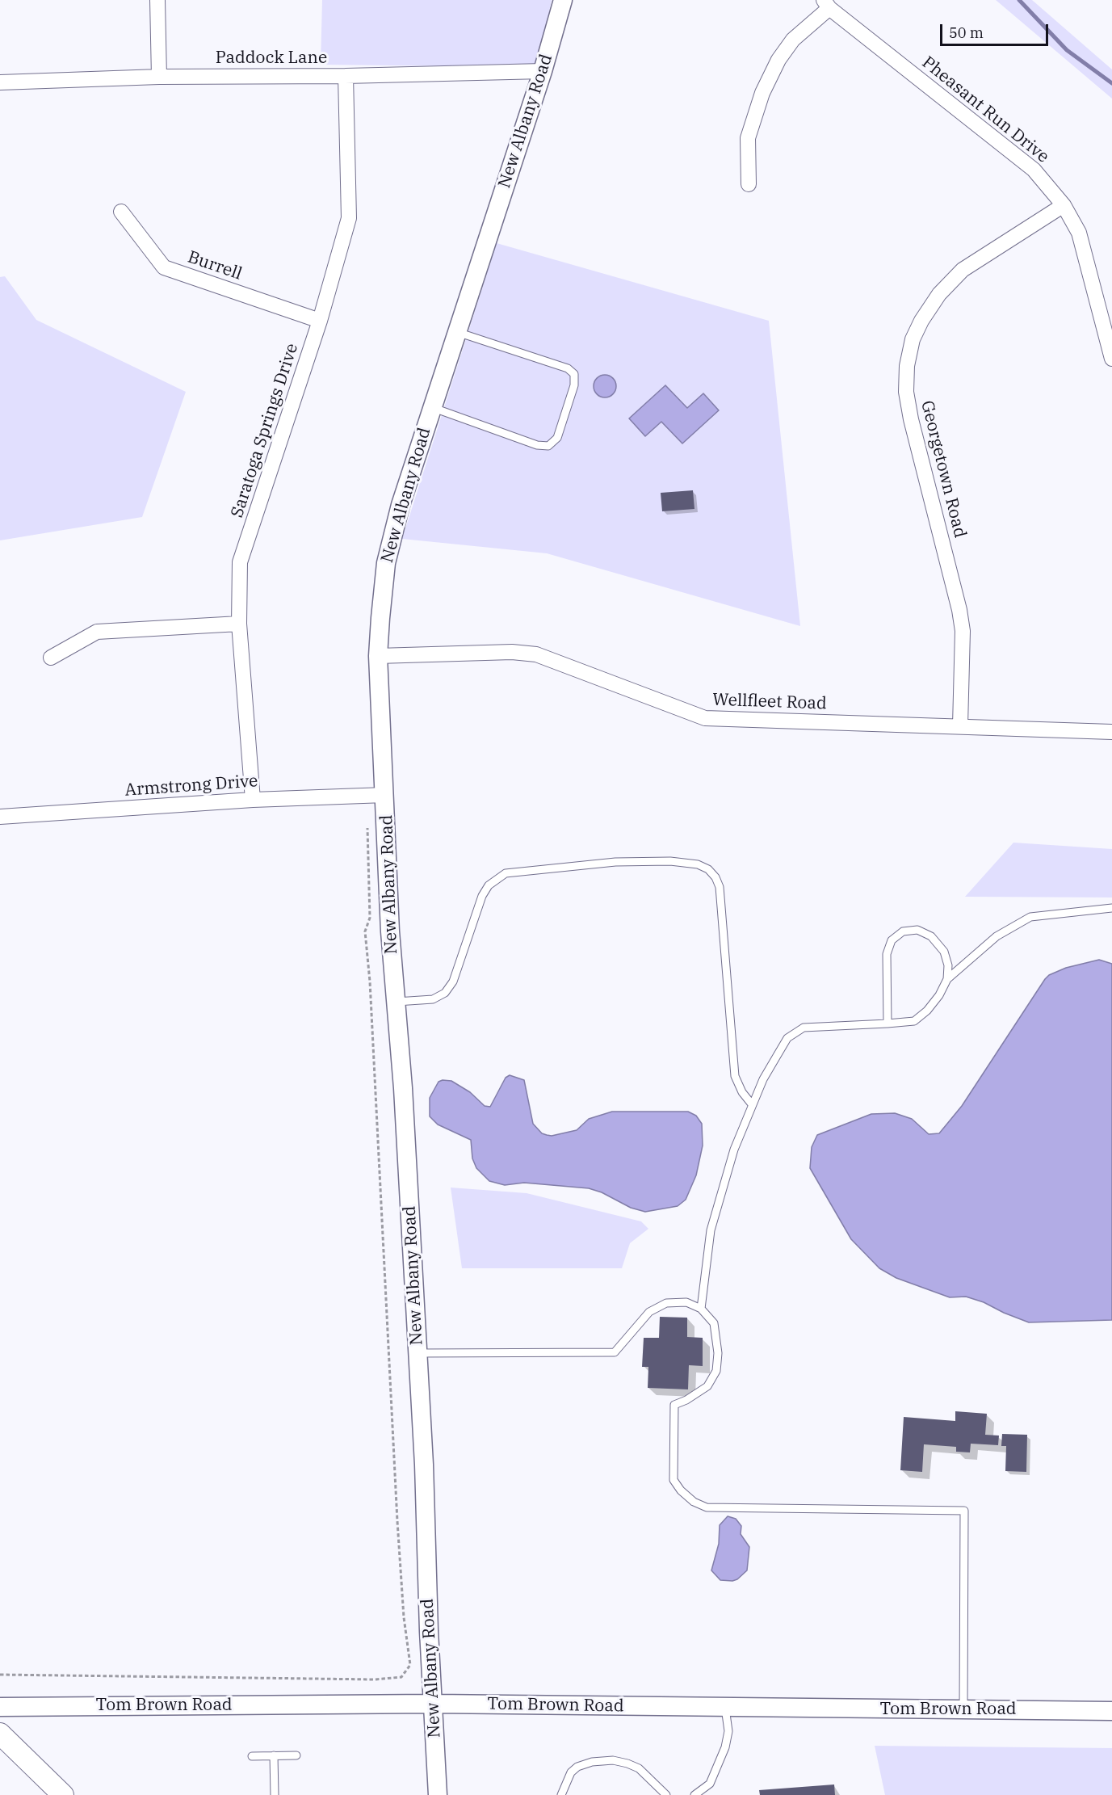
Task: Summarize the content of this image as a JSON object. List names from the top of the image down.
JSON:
{
  "streets": {
    "street": [
      "Paddock Lane",
      "Pheasant Run Drive",
      "New Albany Road",
      "Burrell",
      "Saratoga Springs Drive",
      "Georgetown Road",
      "Wellfleet Road",
      "Armstrong Drive",
      "Tom Brown Road"
    ]
  },
  "crossings": [
    ["Paddock Lane", "New Albany Road"],
    ["Paddock Lane", "Saratoga Springs Drive"],
    ["Pheasant Run Drive", "Georgetown Road"],
    ["New Albany Road", "Wellfleet Road"],
    ["New Albany Road", "Armstrong Drive"],
    ["New Albany Road", "Tom Brown Road"],
    ["Burrell", "Saratoga Springs Drive"],
    ["Saratoga Springs Drive", "Armstrong Drive"],
    ["Georgetown Road", "Wellfleet Road"]
  ],
  "scale_bar": "50 m"
}
